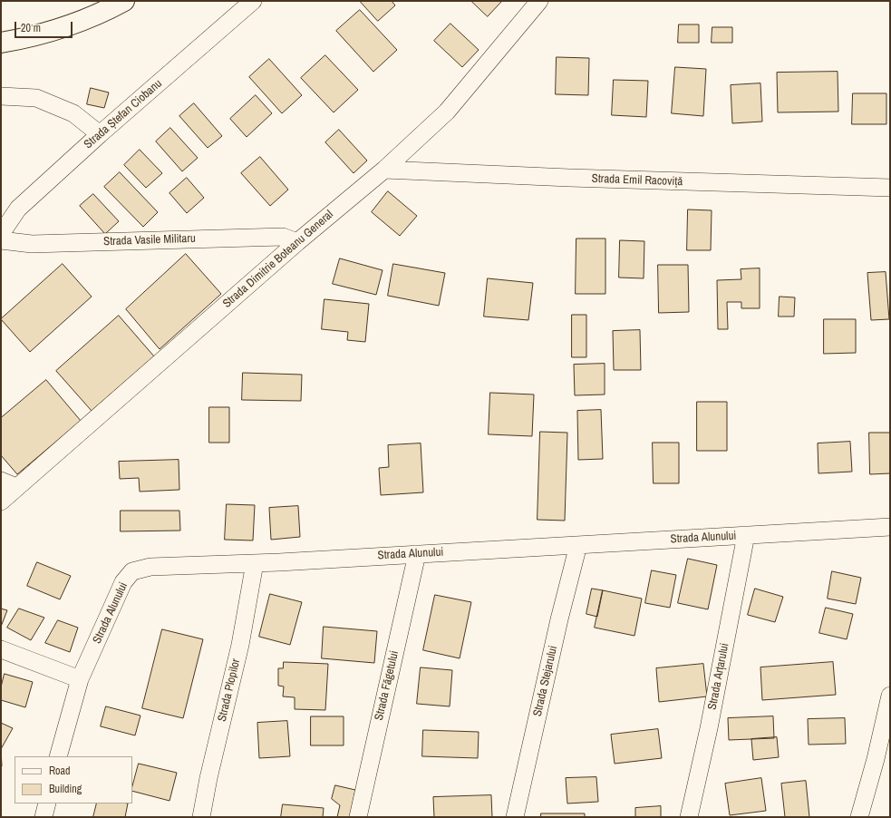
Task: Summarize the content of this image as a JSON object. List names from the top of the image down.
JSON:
{
  "streets": {
    "street": [
      "Strada Ștefan Ciobanu",
      "Strada Emil Racoviță",
      "Strada Vasile Militaru",
      "Strada Dimitrie Boteanu General",
      "Strada Alunului",
      "Strada Arțarului",
      "Strada Stejarului",
      "Strada Făgetului",
      "Strada Plopilor"
    ]
  },
  "crossings": [
    ["Strada Emil Racoviță", "Strada Dimitrie Boteanu General"],
    ["Strada Vasile Militaru", "Strada Dimitrie Boteanu General"],
    ["Strada Alunului", "Strada Arțarului"],
    ["Strada Alunului", "Strada Stejarului"],
    ["Strada Alunului", "Strada Făgetului"],
    ["Strada Alunului", "Strada Plopilor"]
  ],
  "legend": ["Road", "Building"],
  "scale_bar": "20 m"
}
